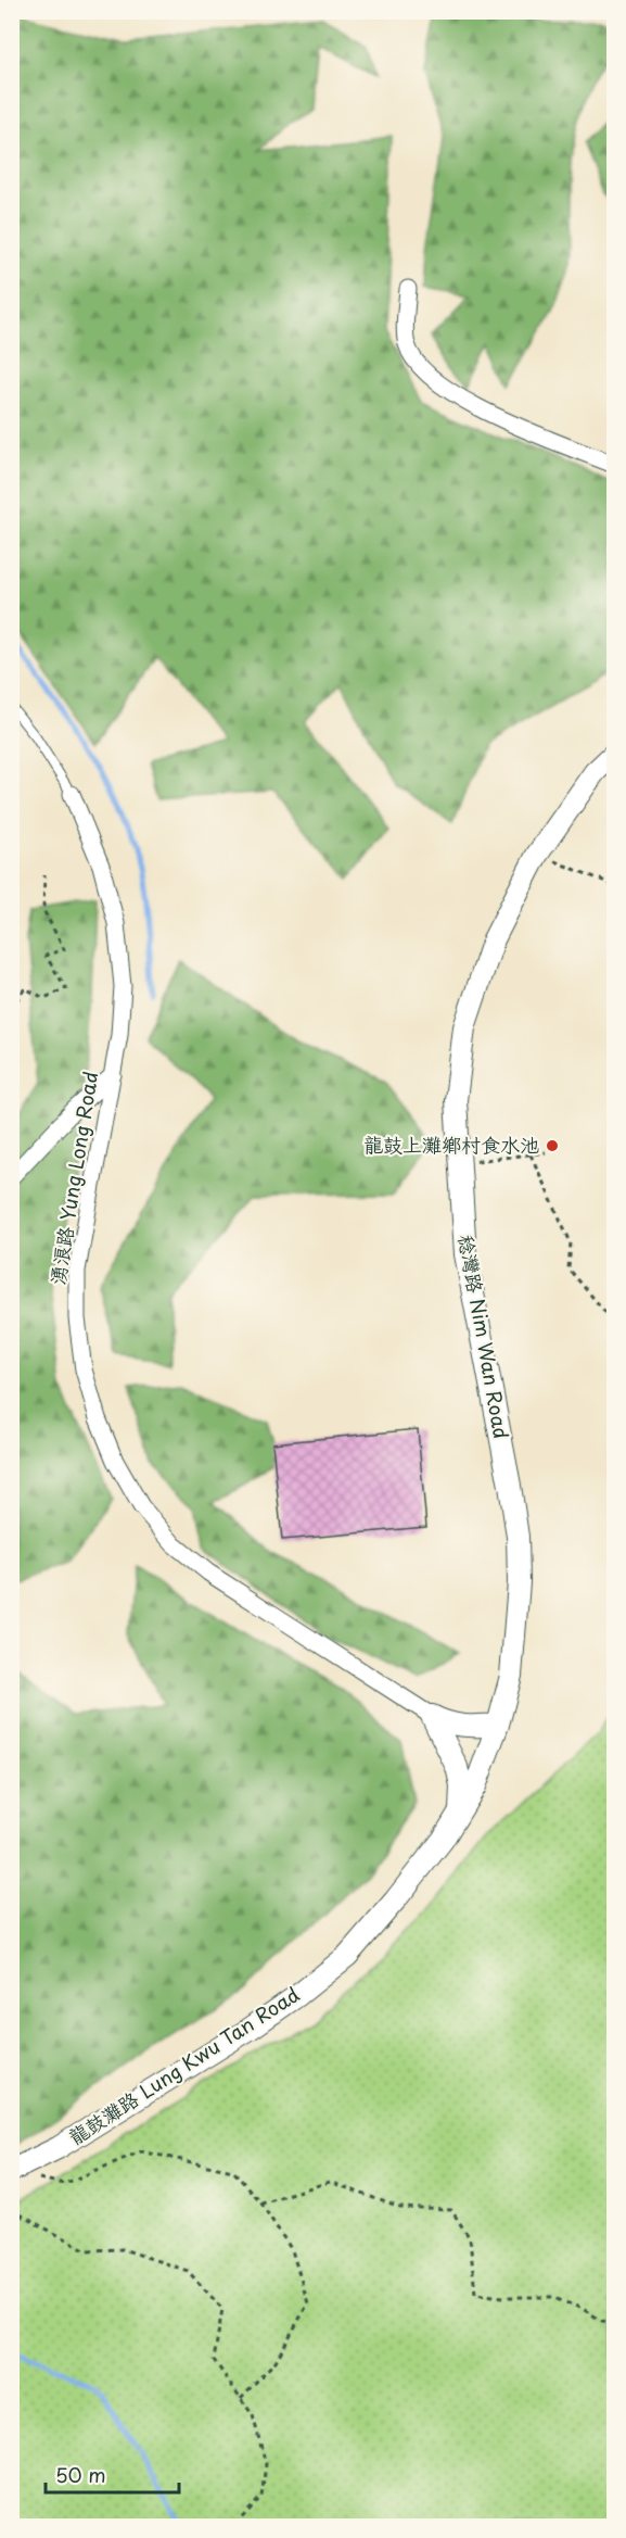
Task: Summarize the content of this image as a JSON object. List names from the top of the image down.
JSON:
{
  "streets": {
    "street": ["湧浪路 Yung Long Road", "稔灣路 Nim Wan Road", "龍鼓灘路 Lung Kwu Tan Road"]
  },
  "crossings": [
    ["稔灣路 Nim Wan Road", "龍鼓灘路 Lung Kwu Tan Road"]
  ],
  "places": ["龍鼓上灘鄉村食水池"],
  "scale_bar": "50 m"
}
